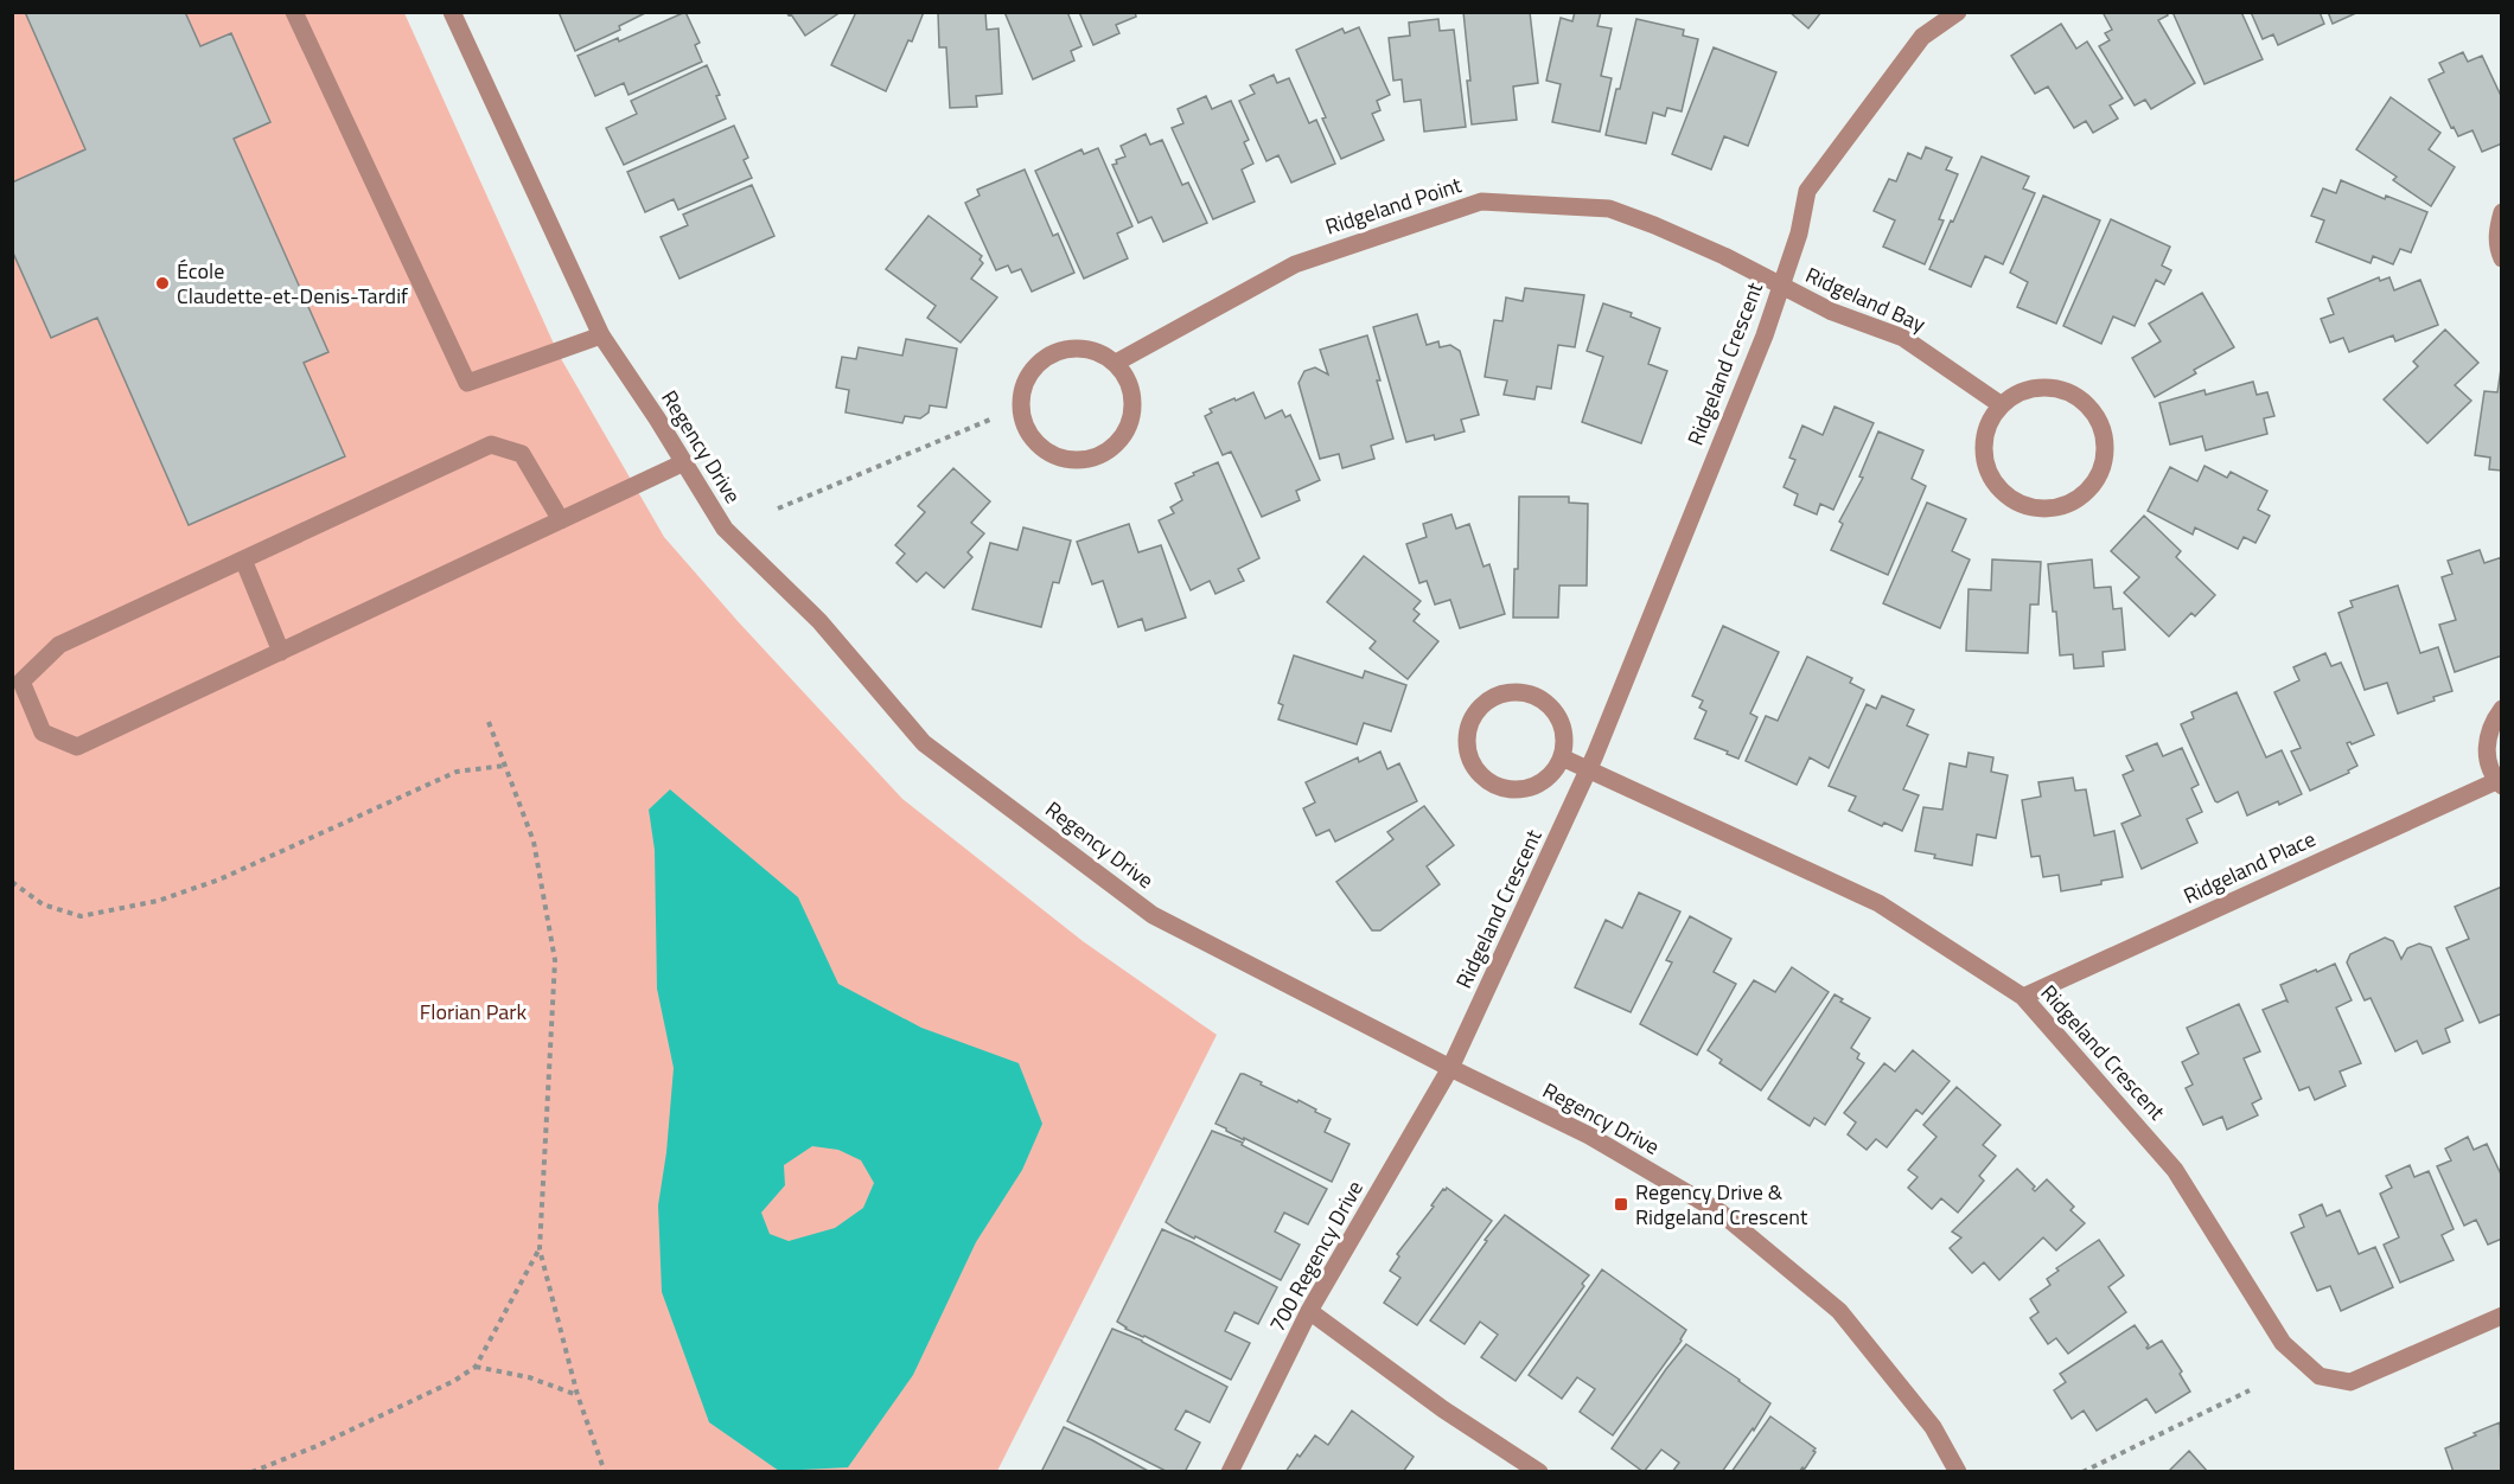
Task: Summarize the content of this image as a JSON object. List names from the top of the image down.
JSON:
{
  "streets": {
    "street": [
      "Ridgeland Point",
      "Ridgeland Bay",
      "Ridgeland Crescent",
      "Regency Drive",
      "Ridgeland Place",
      "700 Regency Drive"
    ]
  },
  "crossings": [
    ["Ridgeland Point", "Ridgeland Bay"],
    ["Ridgeland Point", "Ridgeland Crescent"],
    ["Ridgeland Bay", "Ridgeland Crescent"],
    ["Ridgeland Crescent", "Regency Drive"],
    ["Ridgeland Crescent", "Ridgeland Place"],
    ["Ridgeland Crescent", "700 Regency Drive"],
    ["Regency Drive", "700 Regency Drive"]
  ],
  "parks": ["Florian Park"],
  "places": {
    "other": ["École Claudette-et-Denis-Tardif"],
    "transit": ["Regency Drive & Ridgeland Crescent"]
  }
}
